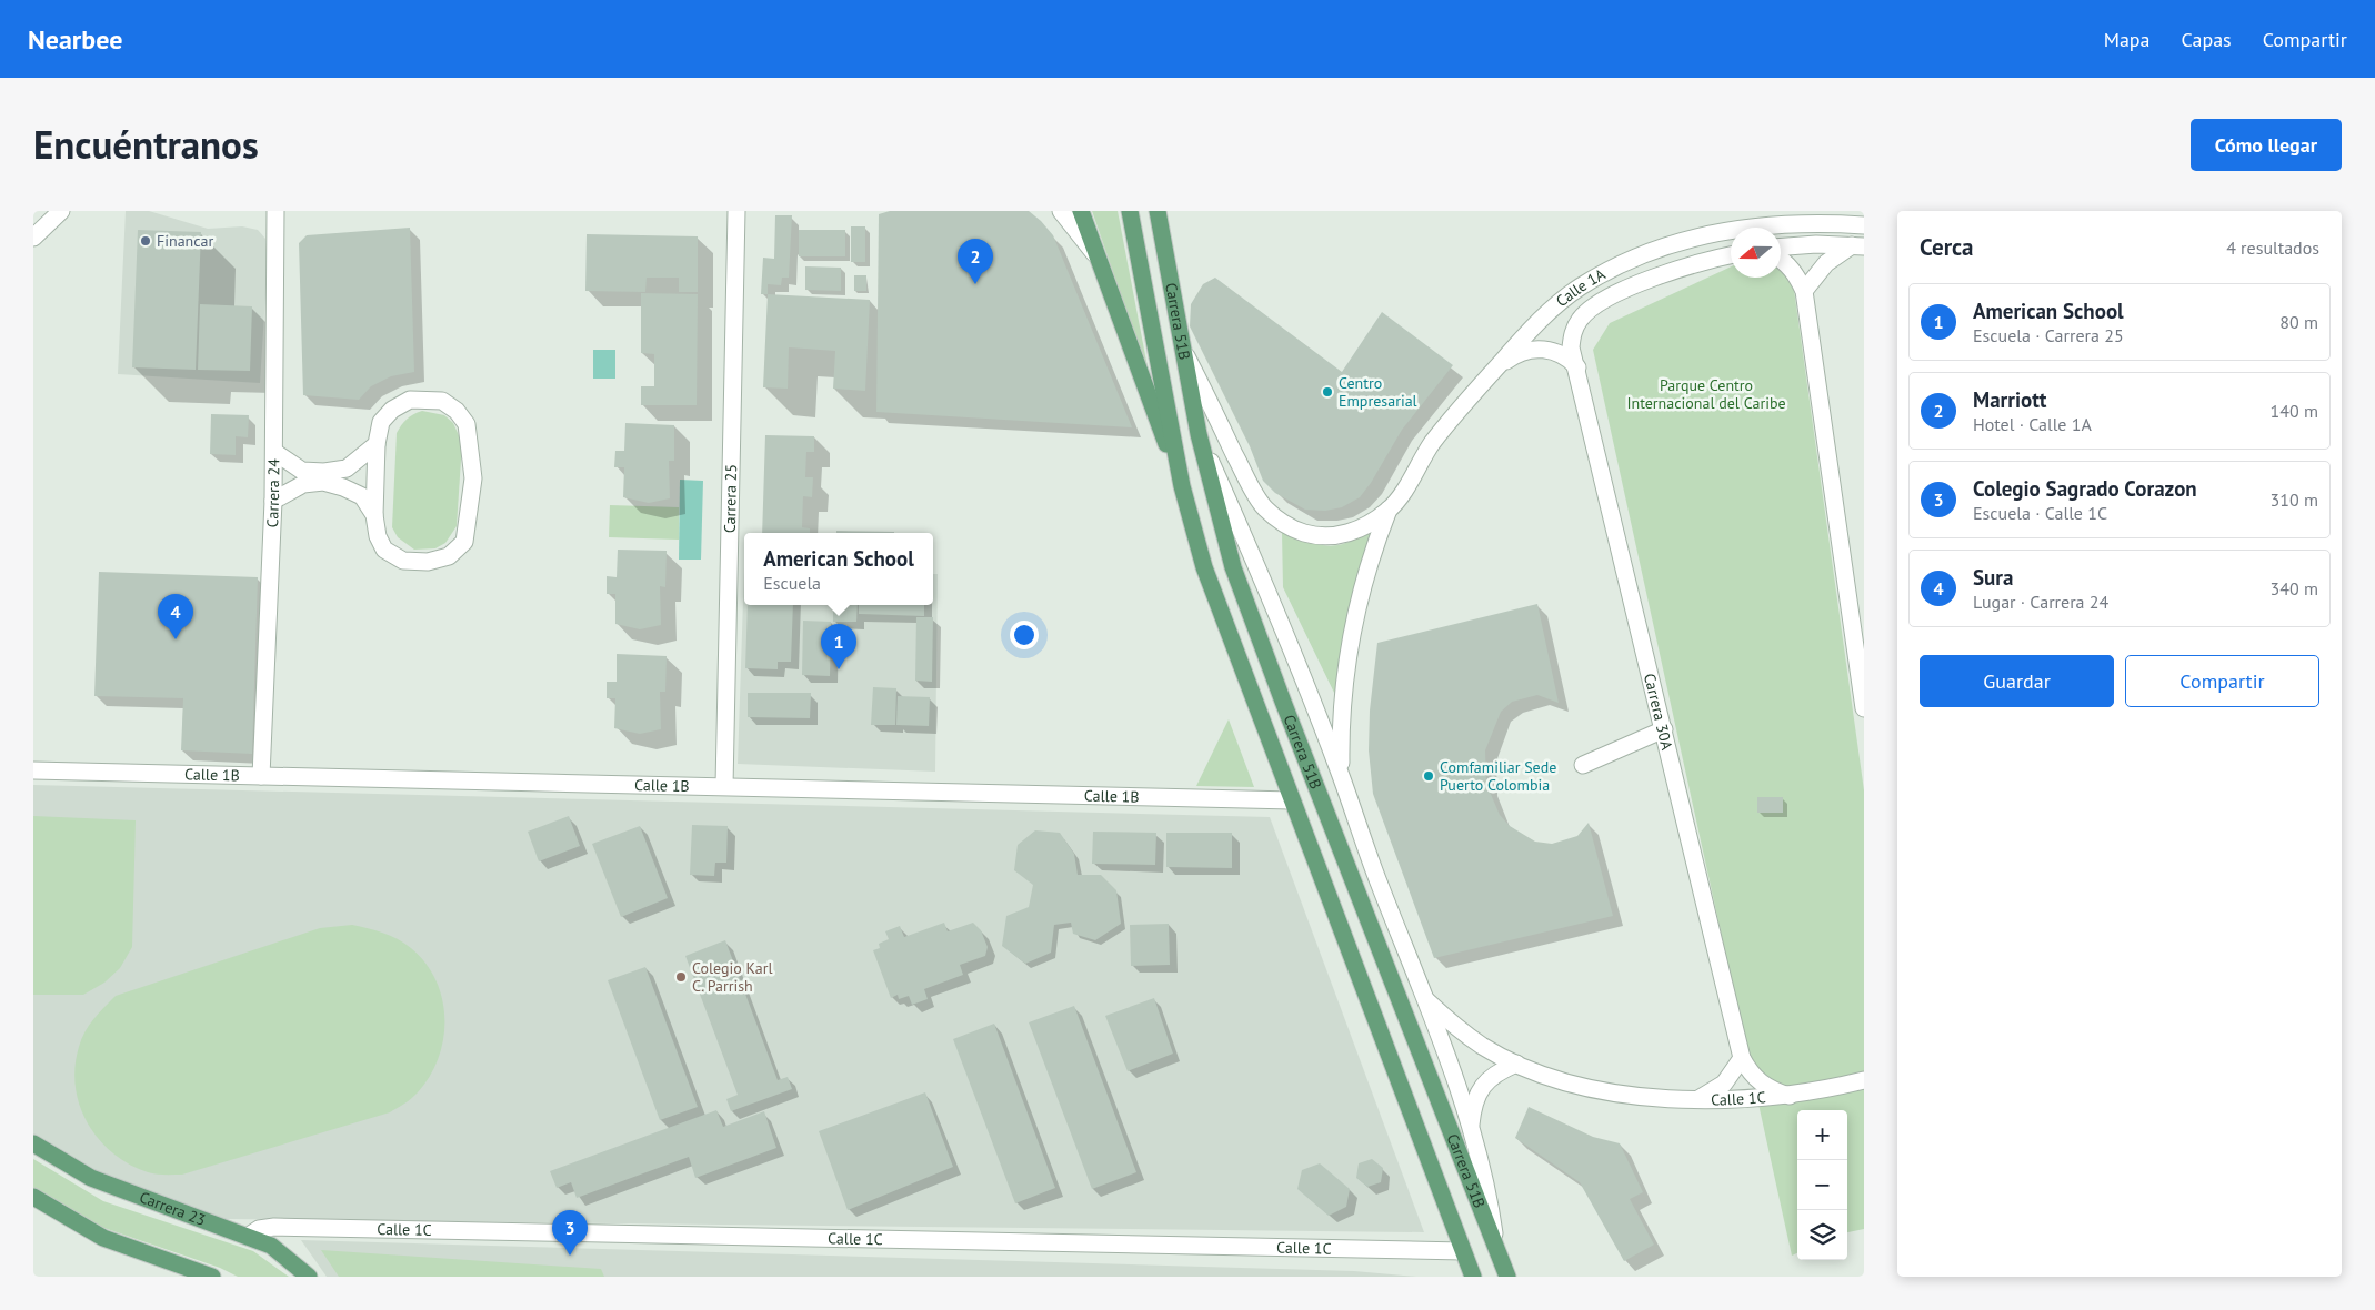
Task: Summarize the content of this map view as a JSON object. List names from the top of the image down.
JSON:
{
  "streets": {
    "main road": ["Carrera 51B", "Carrera 23"],
    "street": [
      "Calle 1A",
      "Carrera 24",
      "Carrera 25",
      "Carrera 30A",
      "Calle 1B",
      "Calle 1C"
    ]
  },
  "crossings": [
    ["Calle 1A", "Carrera 30A"],
    ["Carrera 51B", "Calle 1B"],
    ["Carrera 51B", "Calle 1C"],
    ["Carrera 24", "Calle 1B"],
    ["Carrera 25", "Calle 1B"],
    ["Carrera 30A", "Calle 1C"],
    ["Calle 1C", "Carrera 23"]
  ],
  "parks": ["Parque Centro Internacional del Caribe"],
  "places": [
    "Financar",
    "Centro Empresarial",
    "Comfamiliar Sede Puerto Colombia",
    "Colegio Karl C. Parrish"
  ],
  "north": "left",
  "page": {
    "header": "Nearbee",
    "nav": ["Mapa", "Capas", "Compartir"],
    "title": "Encuéntranos",
    "buttons": [
      "Cómo llegar",
      ["Guardar", "Compartir"]
    ],
    "heading": ["Cerca", "4 resultados"],
    "pins": [
      "2",
      "4",
      "1",
      "3"
    ],
    "list": [
      {
        "mark": "1",
        "name": "American School",
        "note": "Escuela · Carrera 25",
        "value": "80 m"
      },
      {
        "mark": "2",
        "name": "Marriott",
        "note": "Hotel · Calle 1A",
        "value": "140 m"
      },
      {
        "mark": "3",
        "name": "Colegio Sagrado Corazon",
        "note": "Escuela · Calle 1C",
        "value": "310 m"
      },
      {
        "mark": "4",
        "name": "Sura",
        "note": "Lugar · Carrera 24",
        "value": "340 m"
      }
    ],
    "popup": ["American School", "Escuela"],
    "map_buttons": ["+", "−"]
  }
}
